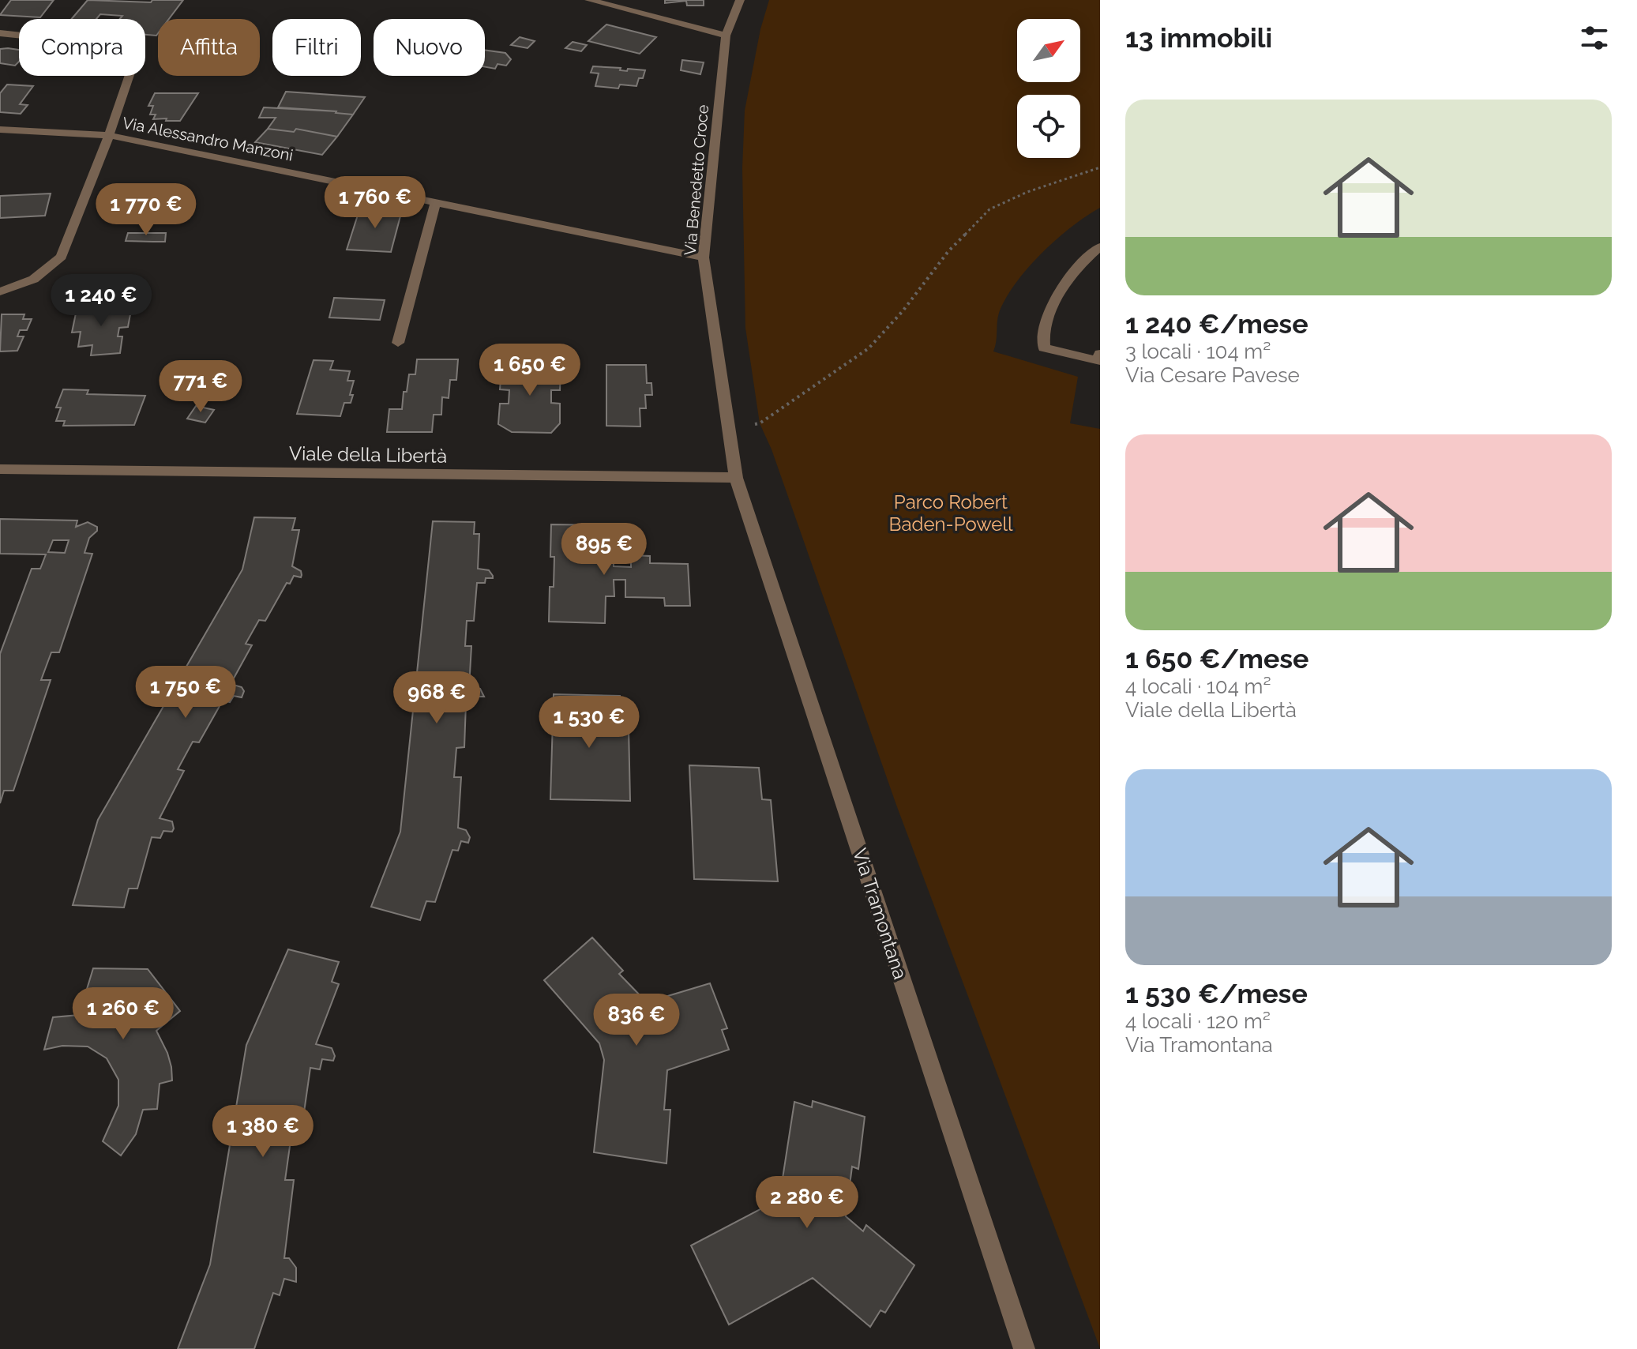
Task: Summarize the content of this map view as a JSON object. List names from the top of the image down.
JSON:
{
  "streets": {
    "street": [
      "Via Alessandro Manzoni",
      "Via Benedetto Croce",
      "Viale della Libertà",
      "Via Tramontana"
    ]
  },
  "crossings": [
    ["Via Alessandro Manzoni", "Via Benedetto Croce"],
    ["Via Benedetto Croce", "Viale della Libertà"],
    ["Via Benedetto Croce", "Via Tramontana"],
    ["Viale della Libertà", "Via Tramontana"]
  ],
  "parks": ["Parco Robert Baden-Powell"],
  "north": "top right",
  "page": {
    "heading": "13 immobili",
    "chip": [
      "Compra",
      "Affitta",
      "Filtri",
      "Nuovo"
    ],
    "list": [
      {
        "name": "1 240 €/mese",
        "note": "3 locali · 104 m² · Via Cesare Pavese"
      },
      {
        "name": "1 650 €/mese",
        "note": "4 locali · 104 m² · Viale della Libertà"
      },
      {
        "name": "1 530 €/mese",
        "note": "4 locali · 120 m² · Via Tramontana"
      }
    ],
    "price": [
      "1 760 €",
      "1 770 €",
      "1 240 €",
      "1 650 €",
      "771 €",
      "895 €",
      "1 750 €",
      "968 €",
      "1 530 €",
      "1 260 €",
      "836 €",
      "1 380 €",
      "2 280 €"
    ]
  }
}
